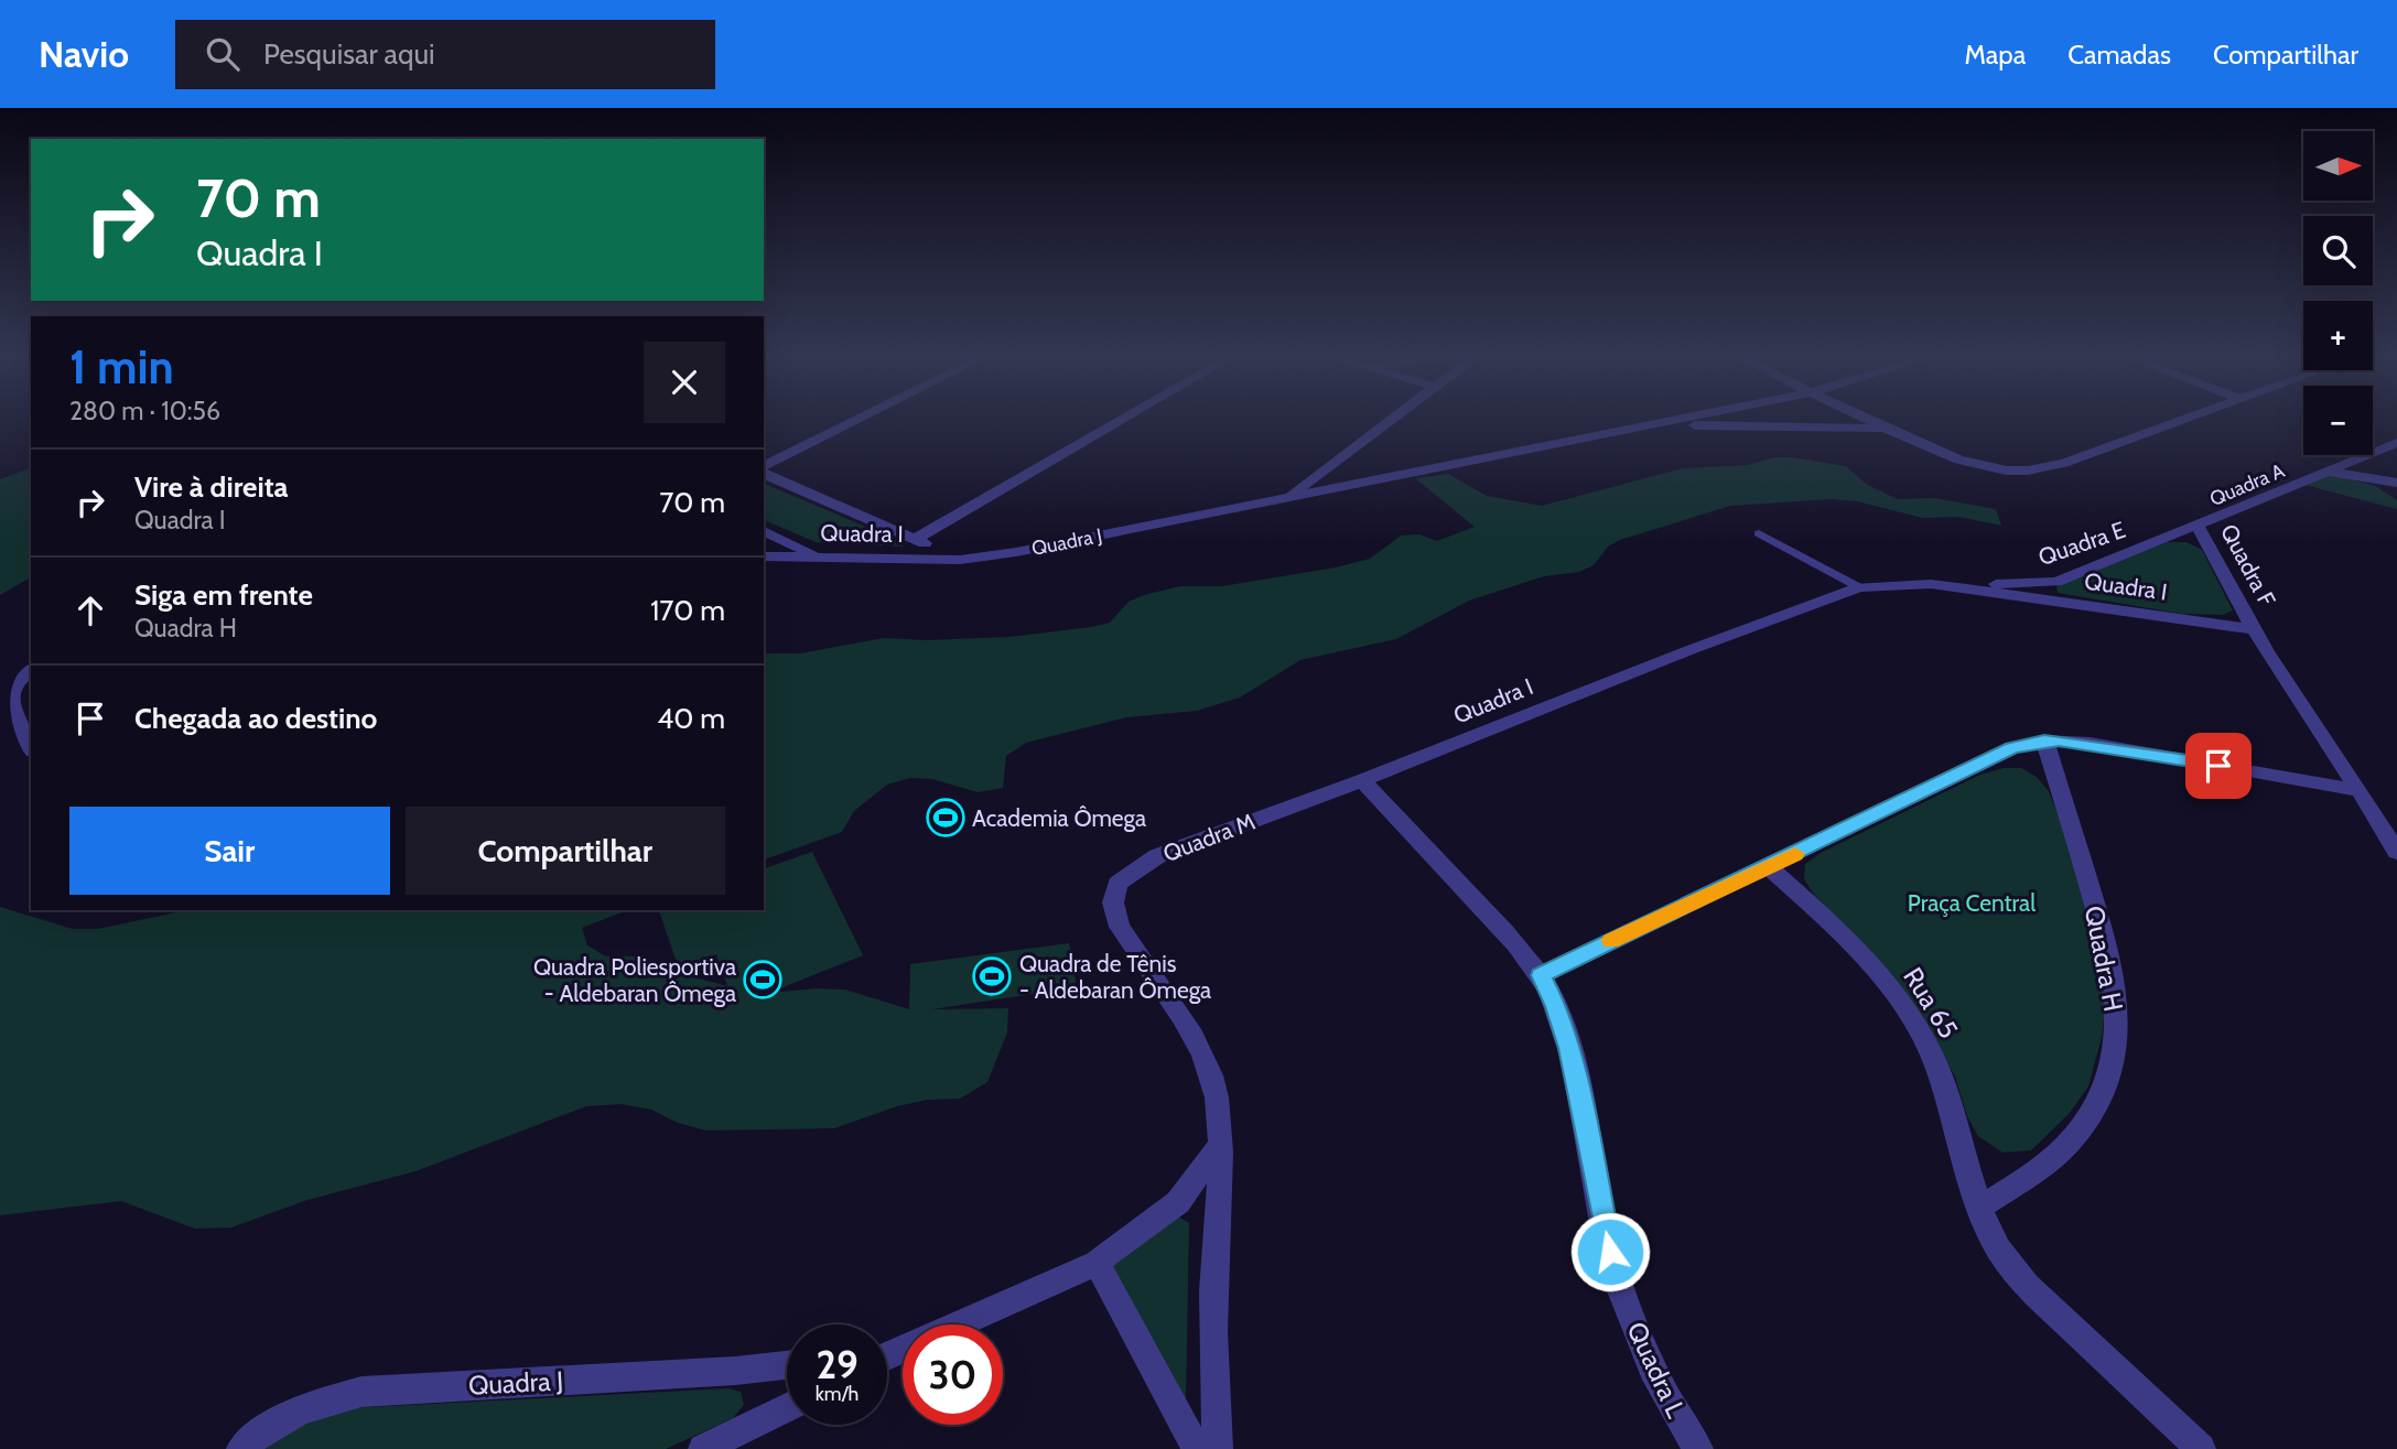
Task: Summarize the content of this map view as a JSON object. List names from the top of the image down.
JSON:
{
  "streets": {
    "street": [
      "Quadra A",
      "Quadra I",
      "Quadra J",
      "Quadra E",
      "Quadra F",
      "Quadra M",
      "Quadra H",
      "Rua 65",
      "Quadra L"
    ]
  },
  "crossings": [
    ["Quadra A", "Quadra E"],
    ["Quadra A", "Quadra F"],
    ["Quadra I", "Quadra J"],
    ["Quadra I", "Quadra E"],
    ["Quadra I", "Quadra F"],
    ["Quadra I", "Quadra M"],
    ["Quadra E", "Quadra F"],
    ["Quadra H", "Rua 65"]
  ],
  "parks": ["Praça Central"],
  "places": {
    "sports": ["Academia Ômega", "Quadra de Tênis - Aldebaran Ômega", "Quadra Poliesportiva - Aldebaran Ômega"]
  },
  "north": "right",
  "page": {
    "header": "Navio",
    "search": "Pesquisar aqui",
    "nav": ["Mapa", "Camadas", "Compartilhar"],
    "map_buttons": ["+", "−"],
    "turn": ["70 m", "Quadra I"],
    "heading": ["1 min", "280 m · 10:56"],
    "list": [
      {
        "name": "Vire à direita",
        "note": "Quadra I",
        "value": "70 m"
      },
      {
        "name": "Siga em frente",
        "note": "Quadra H",
        "value": "170 m"
      },
      {
        "name": "Chegada ao destino",
        "value": "40 m"
      }
    ],
    "buttons": ["Sair", "Compartilhar"],
    "speed": "29 km/h",
    "limit": "30"
  }
}
